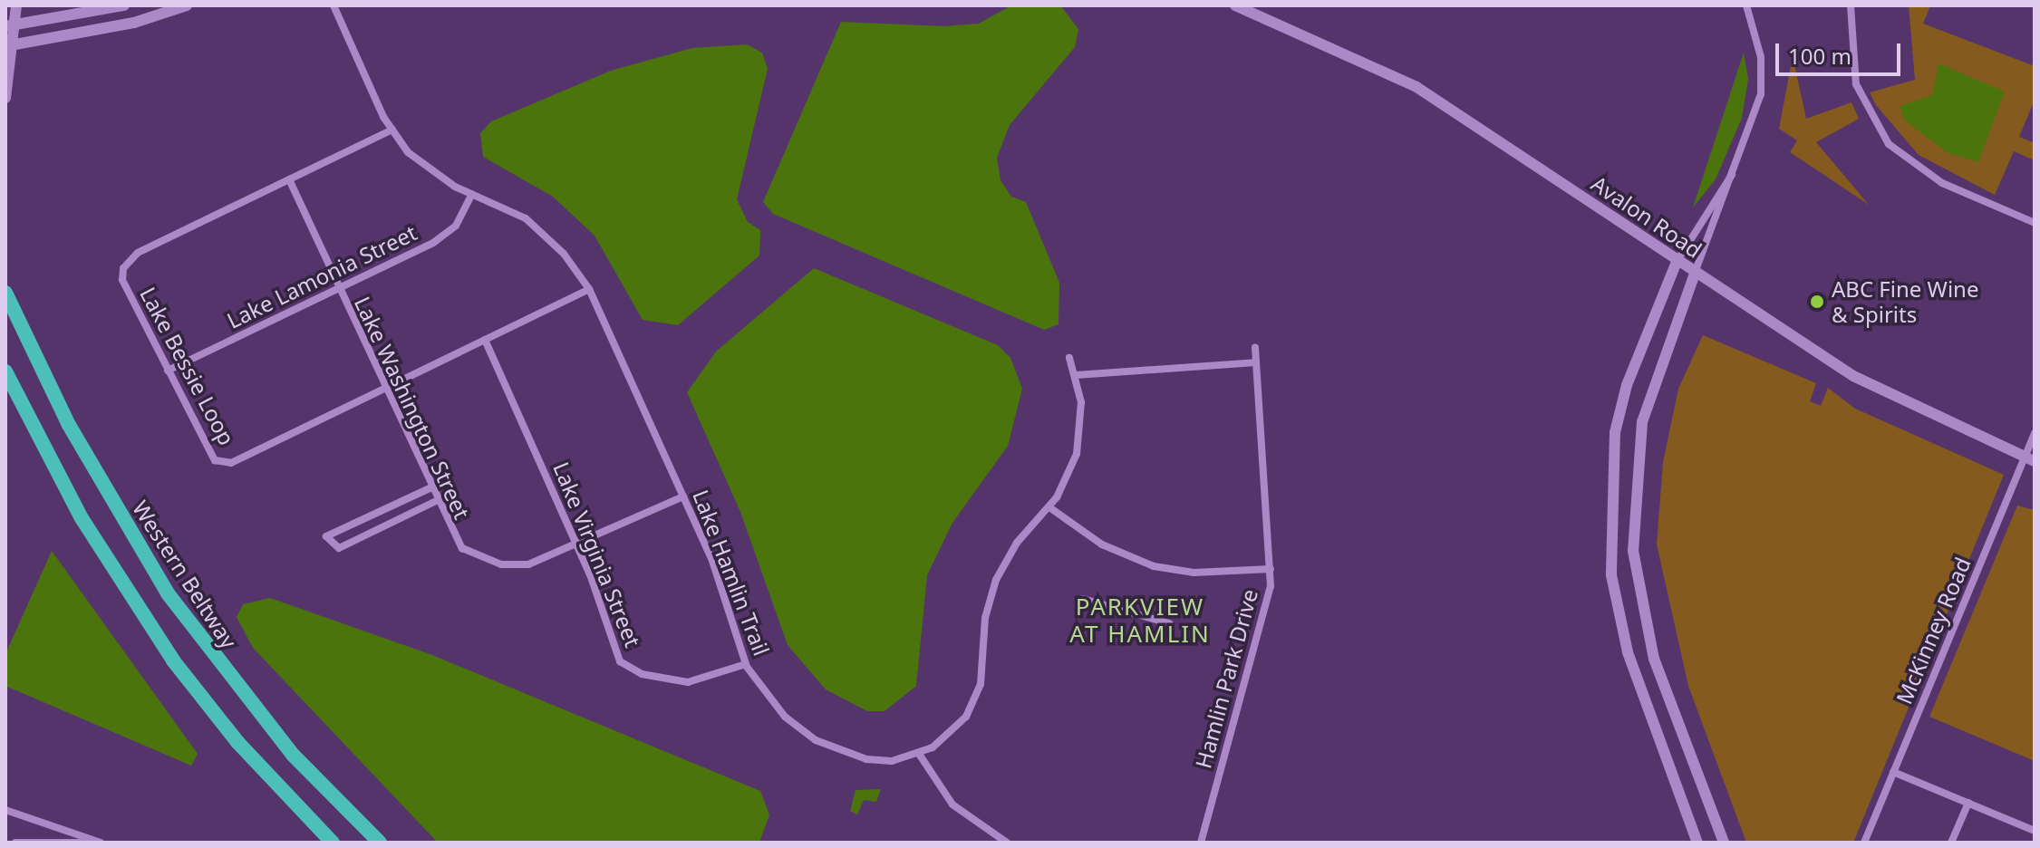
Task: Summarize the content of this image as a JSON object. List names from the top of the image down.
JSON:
{
  "streets": {
    "highway": ["Western Beltway"],
    "main road": ["Avalon Road"],
    "street": [
      "Lake Lamonia Street",
      "Lake Bessie Loop",
      "Lake Washington Street",
      "Lake Virginia Street",
      "Lake Hamlin Trail",
      "McKinney Road",
      "Hamlin Park Drive"
    ]
  },
  "crossings": [
    ["Avalon Road", "McKinney Road"],
    ["Lake Lamonia Street", "Lake Bessie Loop"],
    ["Lake Lamonia Street", "Lake Washington Street"],
    ["Lake Lamonia Street", "Lake Hamlin Trail"],
    ["Lake Bessie Loop", "Lake Washington Street"],
    ["Lake Bessie Loop", "Lake Virginia Street"],
    ["Lake Bessie Loop", "Lake Hamlin Trail"],
    ["Lake Washington Street", "Lake Virginia Street"],
    ["Lake Washington Street", "Lake Hamlin Trail"],
    ["Lake Virginia Street", "Lake Hamlin Trail"]
  ],
  "districts": ["PARKVIEW AT HAMLIN"],
  "places": ["ABC Fine Wine & Spirits"],
  "scale_bar": "100 m"
}
